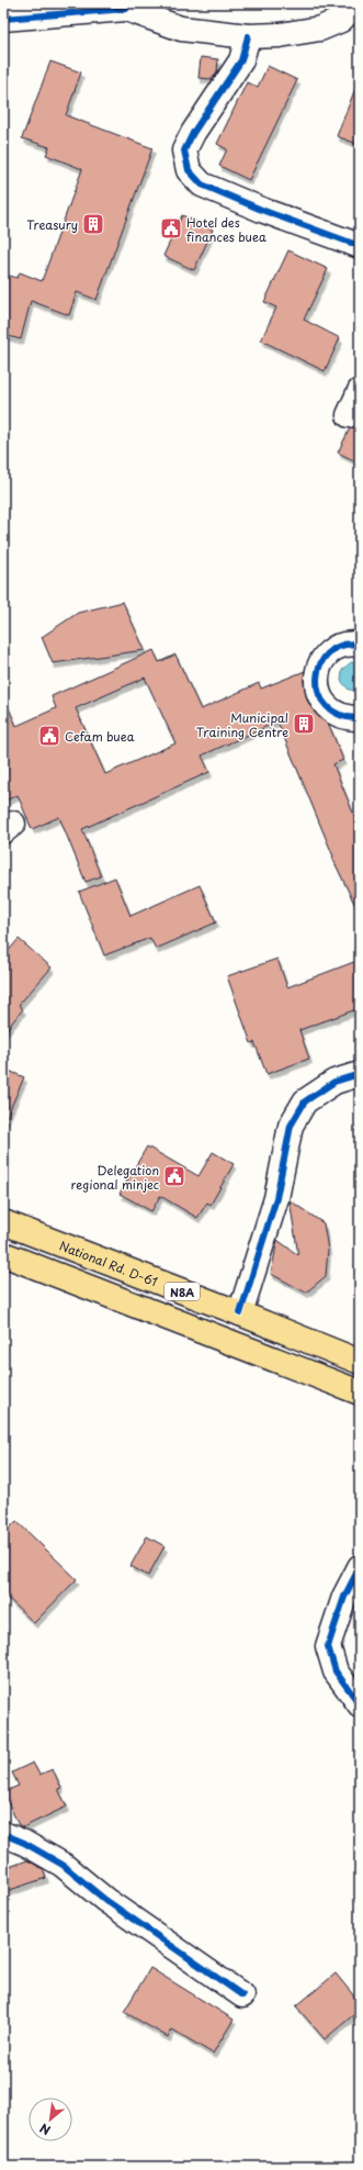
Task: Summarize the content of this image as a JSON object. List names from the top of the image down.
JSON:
{
  "streets": {
    "highway": ["National Rd. D-61", "N8A"]
  },
  "places": {
    "building": ["Treasury", "Municipal Training Centre"],
    "public building": ["Hotel des finances buea", "Cefam buea", "Delegation regional minjec"]
  },
  "north": "bottom left"
}
